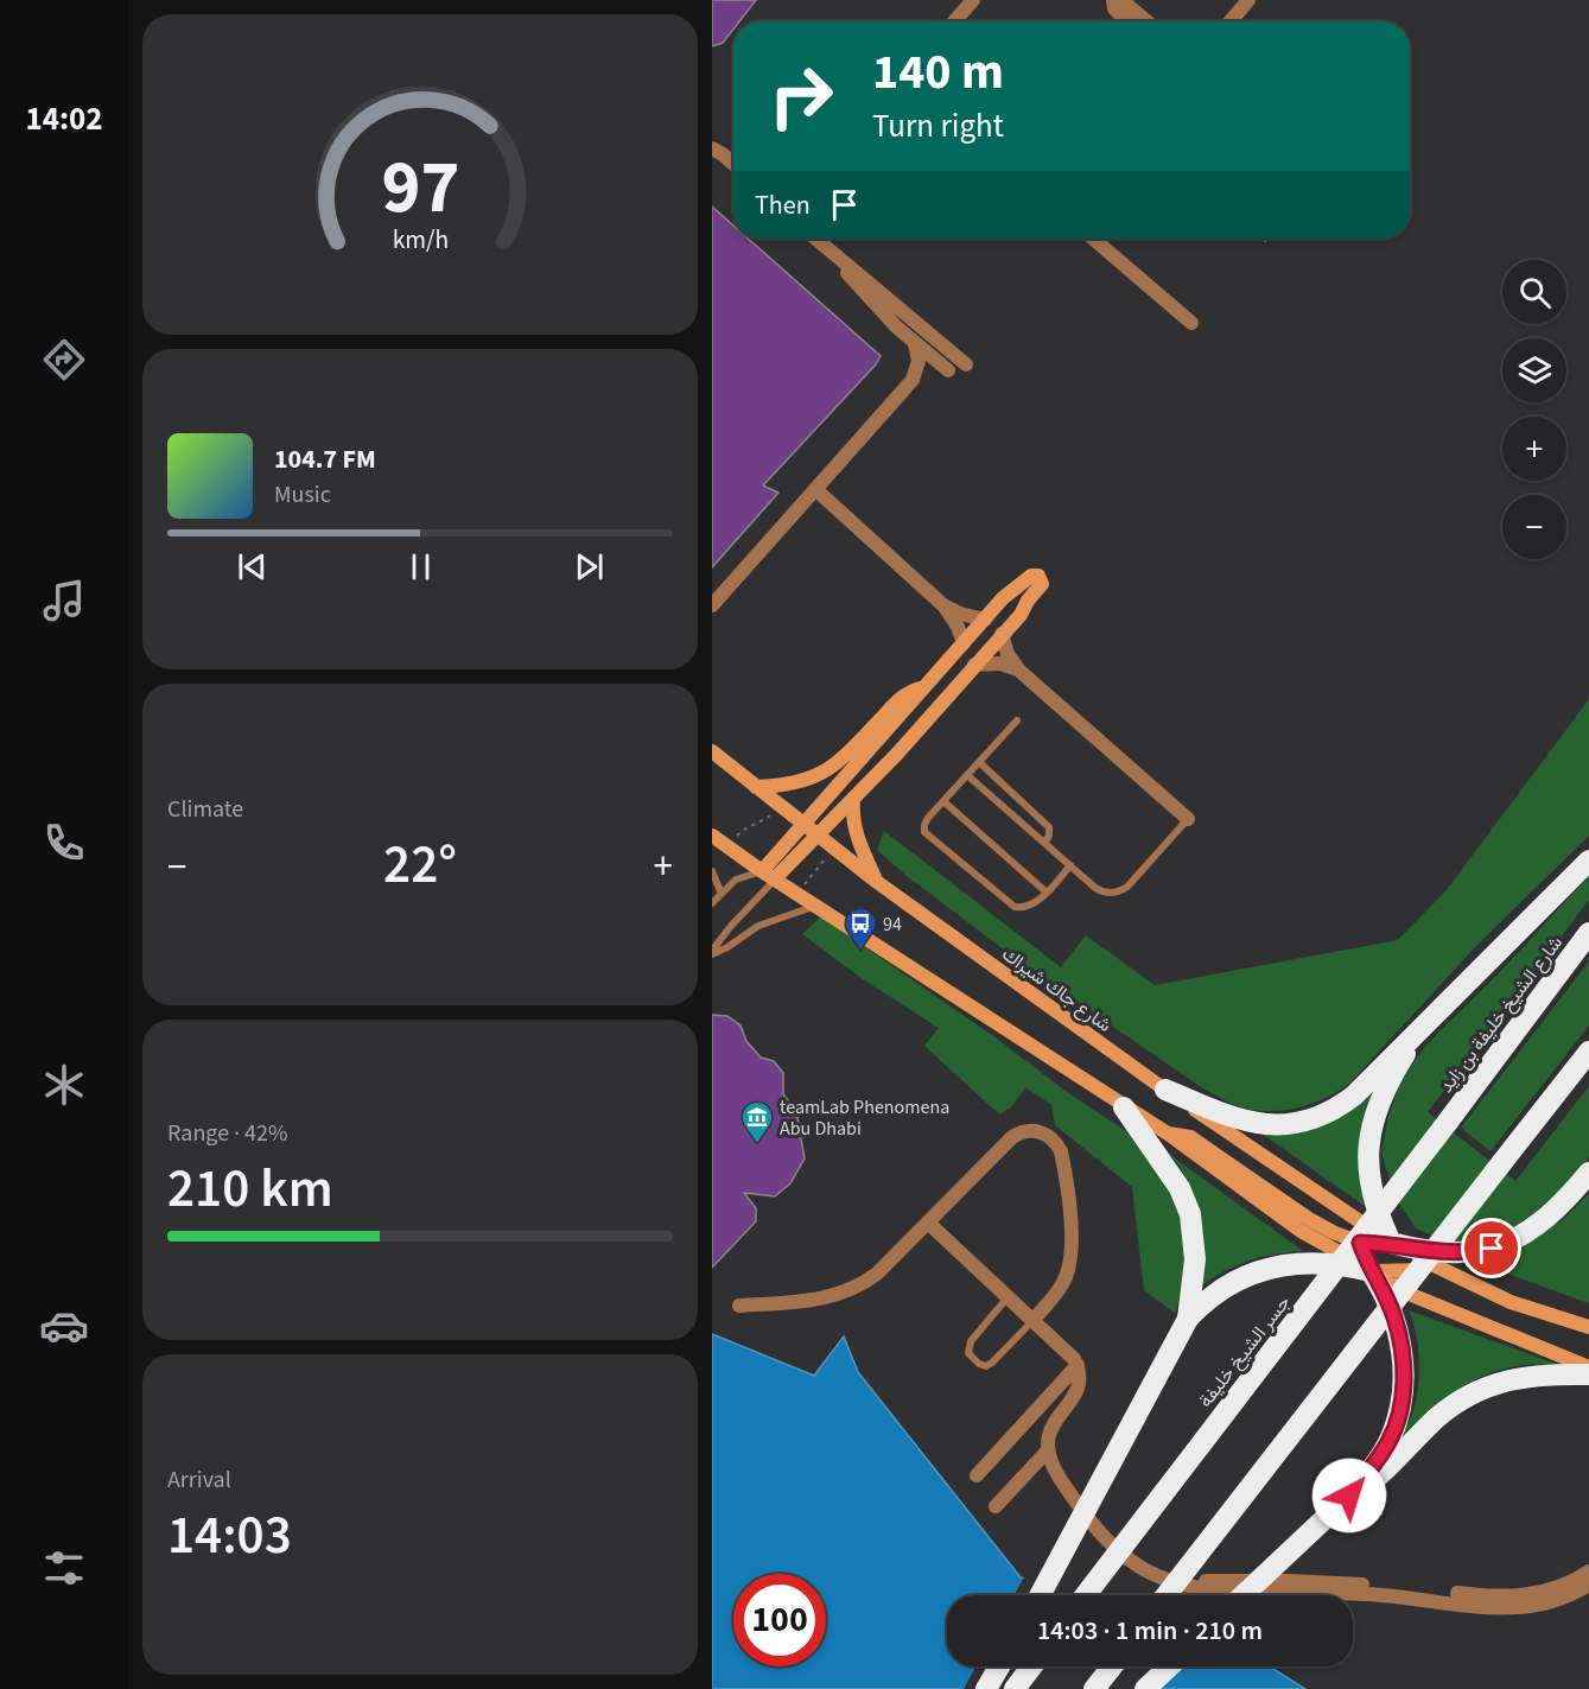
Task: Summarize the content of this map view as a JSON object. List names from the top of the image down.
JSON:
{
  "streets": {
    "highway": ["شارع الشيخ خليفة بن زايد", "جسر الشيخ خليفة"],
    "street": ["شارع جاك شيراك"]
  },
  "crossings": [
    ["شارع الشيخ خليفة بن زايد", "جسر الشيخ خليفة"]
  ],
  "places": {
    "bus stop": ["94"],
    "museum": ["teamLab Phenomena Abu Dhabi"]
  },
  "page": {
    "tabs": "14:02",
    "turn": ["140 m", "Turn right"],
    "then": "Then",
    "map_buttons": ["+", "−"],
    "song": ["104.7 FM", "Music"],
    "tile": [
      "Climate",
      ["Range · 42%", "210 km"],
      ["Arrival", "14:03"]
    ],
    "heat": ["−", "22°", "+"],
    "limit": "100",
    "trip": "14:03 · 1 min · 210 m",
    "gauge": ["97", "km/h"]
  }
}
